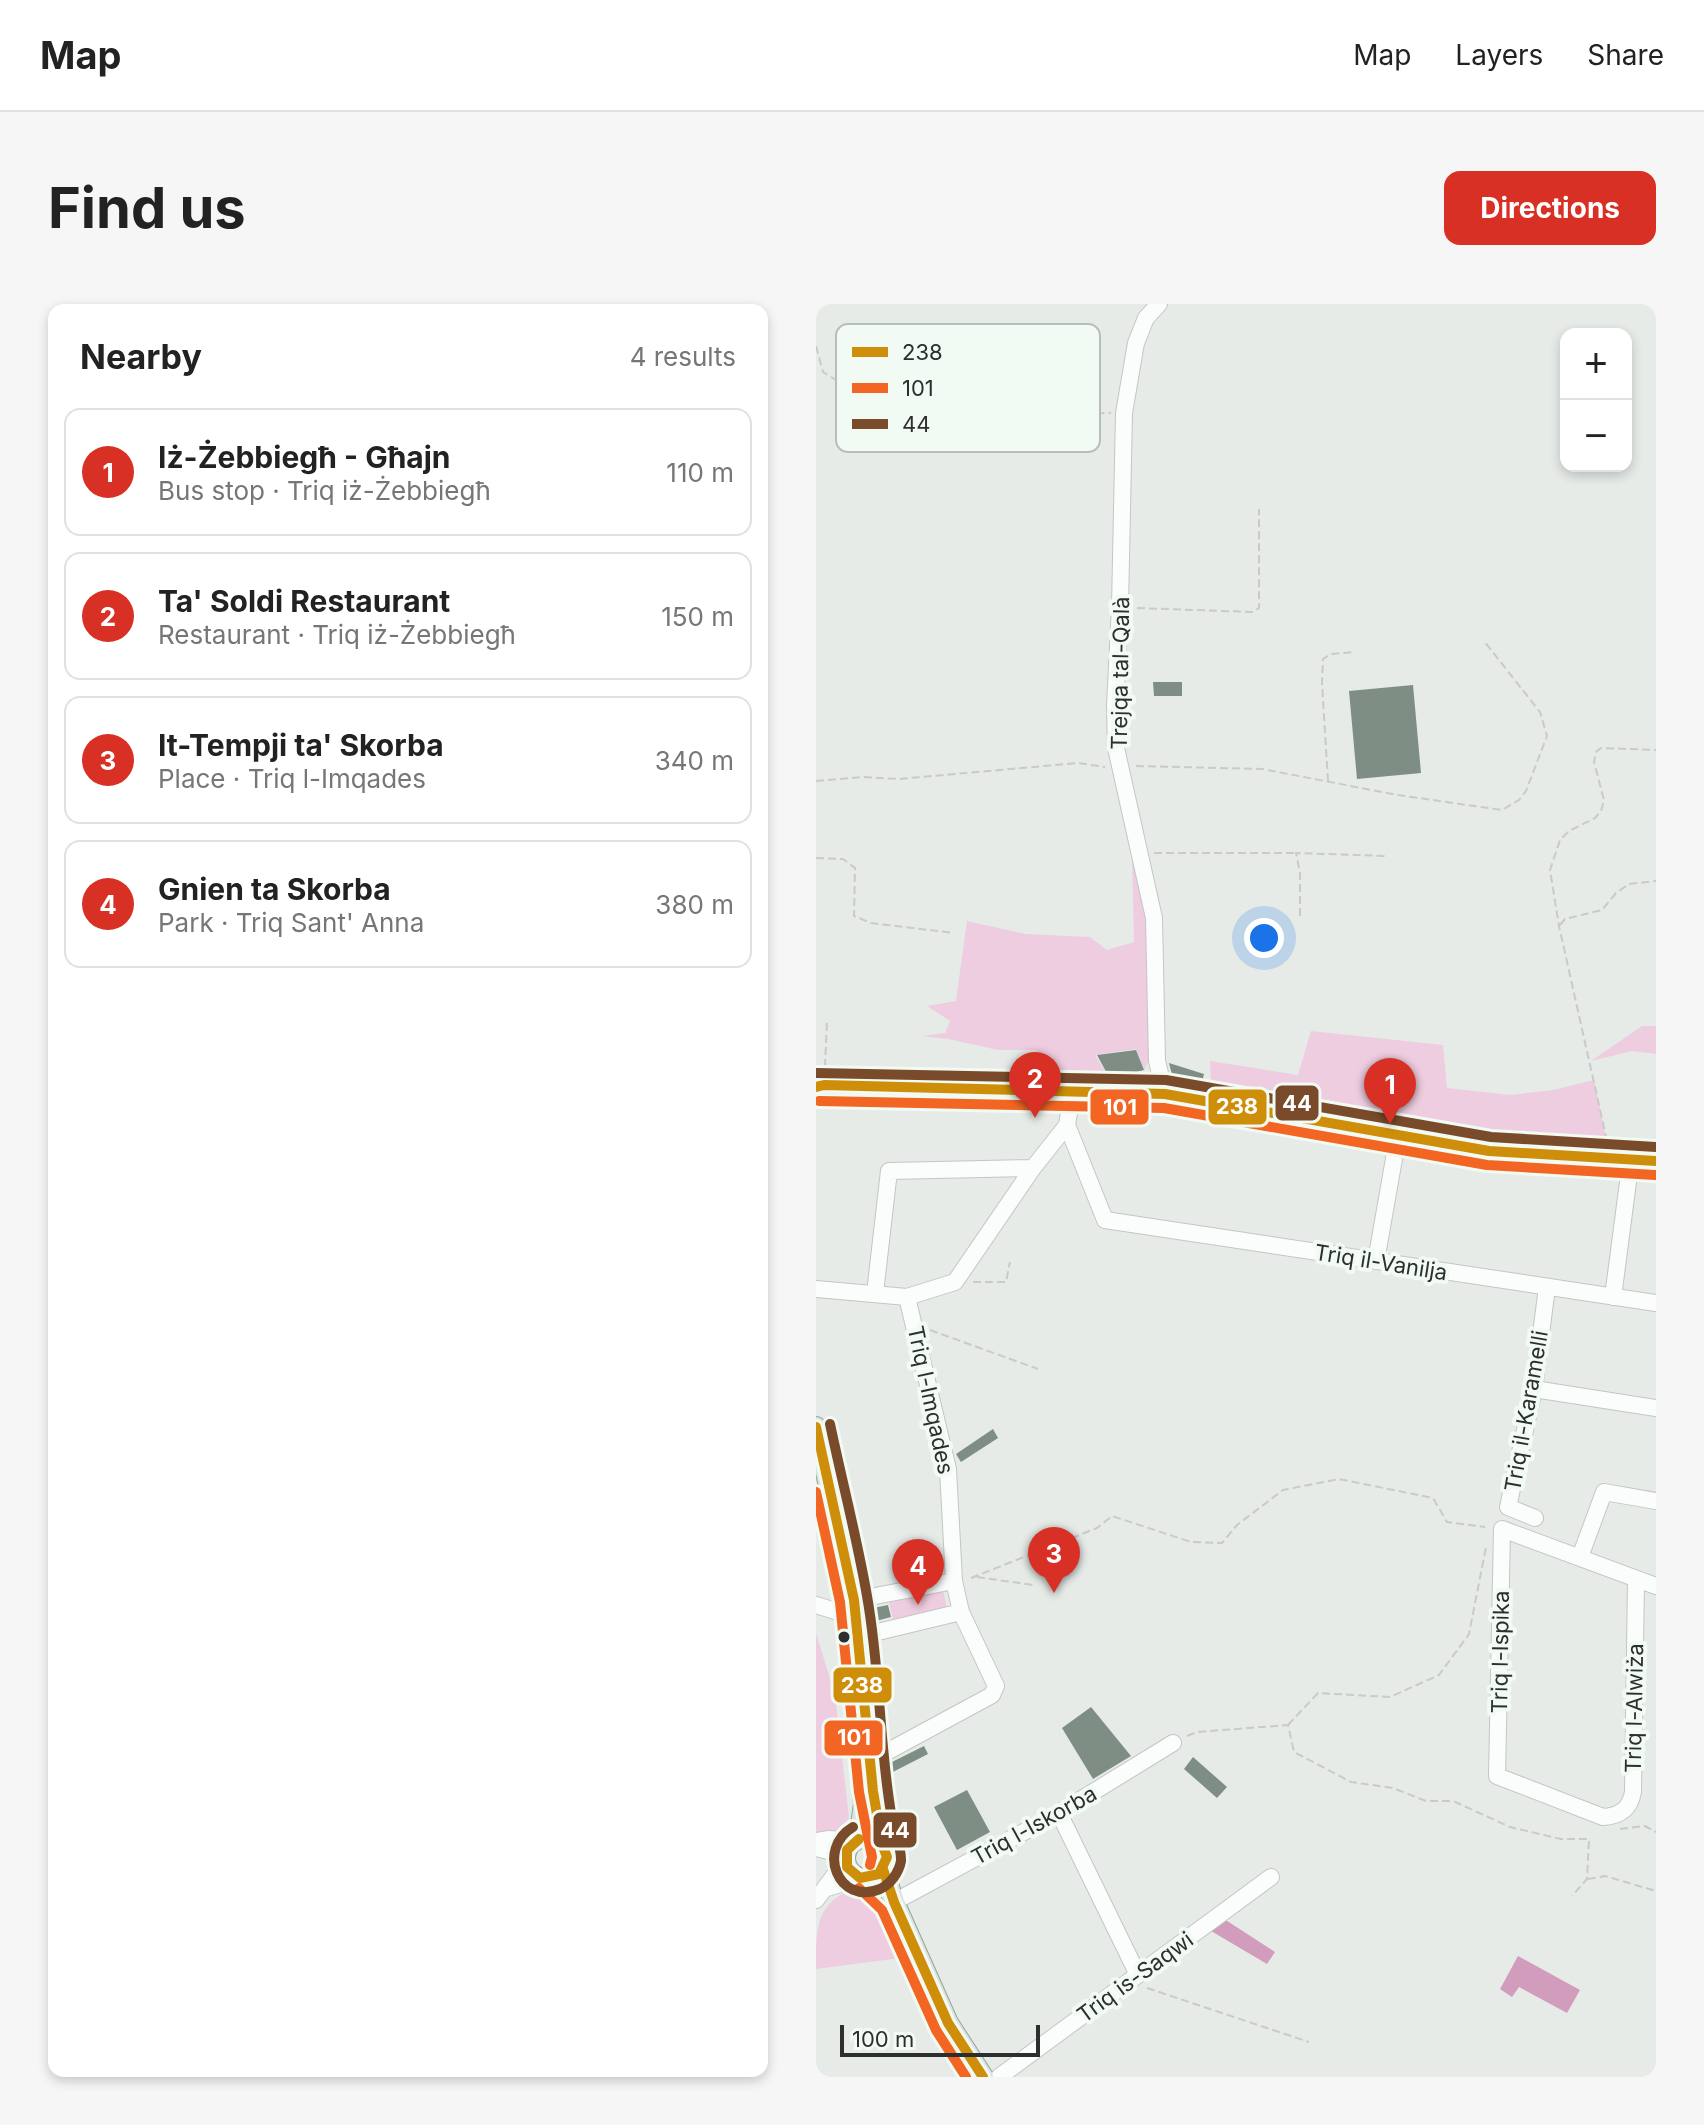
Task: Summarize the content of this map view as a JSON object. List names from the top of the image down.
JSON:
{
  "streets": {
    "street": [
      "Trejqa tal-Qalà",
      "Triq il-Vanilja",
      "Triq l-Imqades",
      "Triq il-Karamelli",
      "Triq l-Ispika",
      "Triq l-Alwiża",
      "Triq l-Iskorba",
      "Triq is-Saqwi"
    ]
  },
  "crossings": [
    ["Triq il-Vanilja", "Triq il-Karamelli"],
    ["Triq l-Ispika", "Triq l-Alwiża"]
  ],
  "lines": ["transit line 44", "transit line 238", "transit line 101"],
  "legend": ["238", "101", "44"],
  "scale_bar": "100 m",
  "page": {
    "header": "Map",
    "nav": ["Map", "Layers", "Share"],
    "buttons": "Directions",
    "title": "Find us",
    "heading": ["Nearby", "4 results"],
    "map_buttons": ["+", "−"],
    "list": [
      {
        "mark": "1",
        "name": "Iż-Żebbiegħ - Għajn",
        "note": "Bus stop · Triq iż-Żebbiegħ",
        "value": "110 m"
      },
      {
        "mark": "2",
        "name": "Ta' Soldi Restaurant",
        "note": "Restaurant · Triq iż-Żebbiegħ",
        "value": "150 m"
      },
      {
        "mark": "3",
        "name": "It-Tempji ta' Skorba",
        "note": "Place · Triq l-Imqades",
        "value": "340 m"
      },
      {
        "mark": "4",
        "name": "Gnien ta Skorba",
        "note": "Park · Triq Sant' Anna",
        "value": "380 m"
      }
    ],
    "pins": [
      "2",
      "1",
      "3",
      "4"
    ],
    "scale": "100 m"
  }
}
